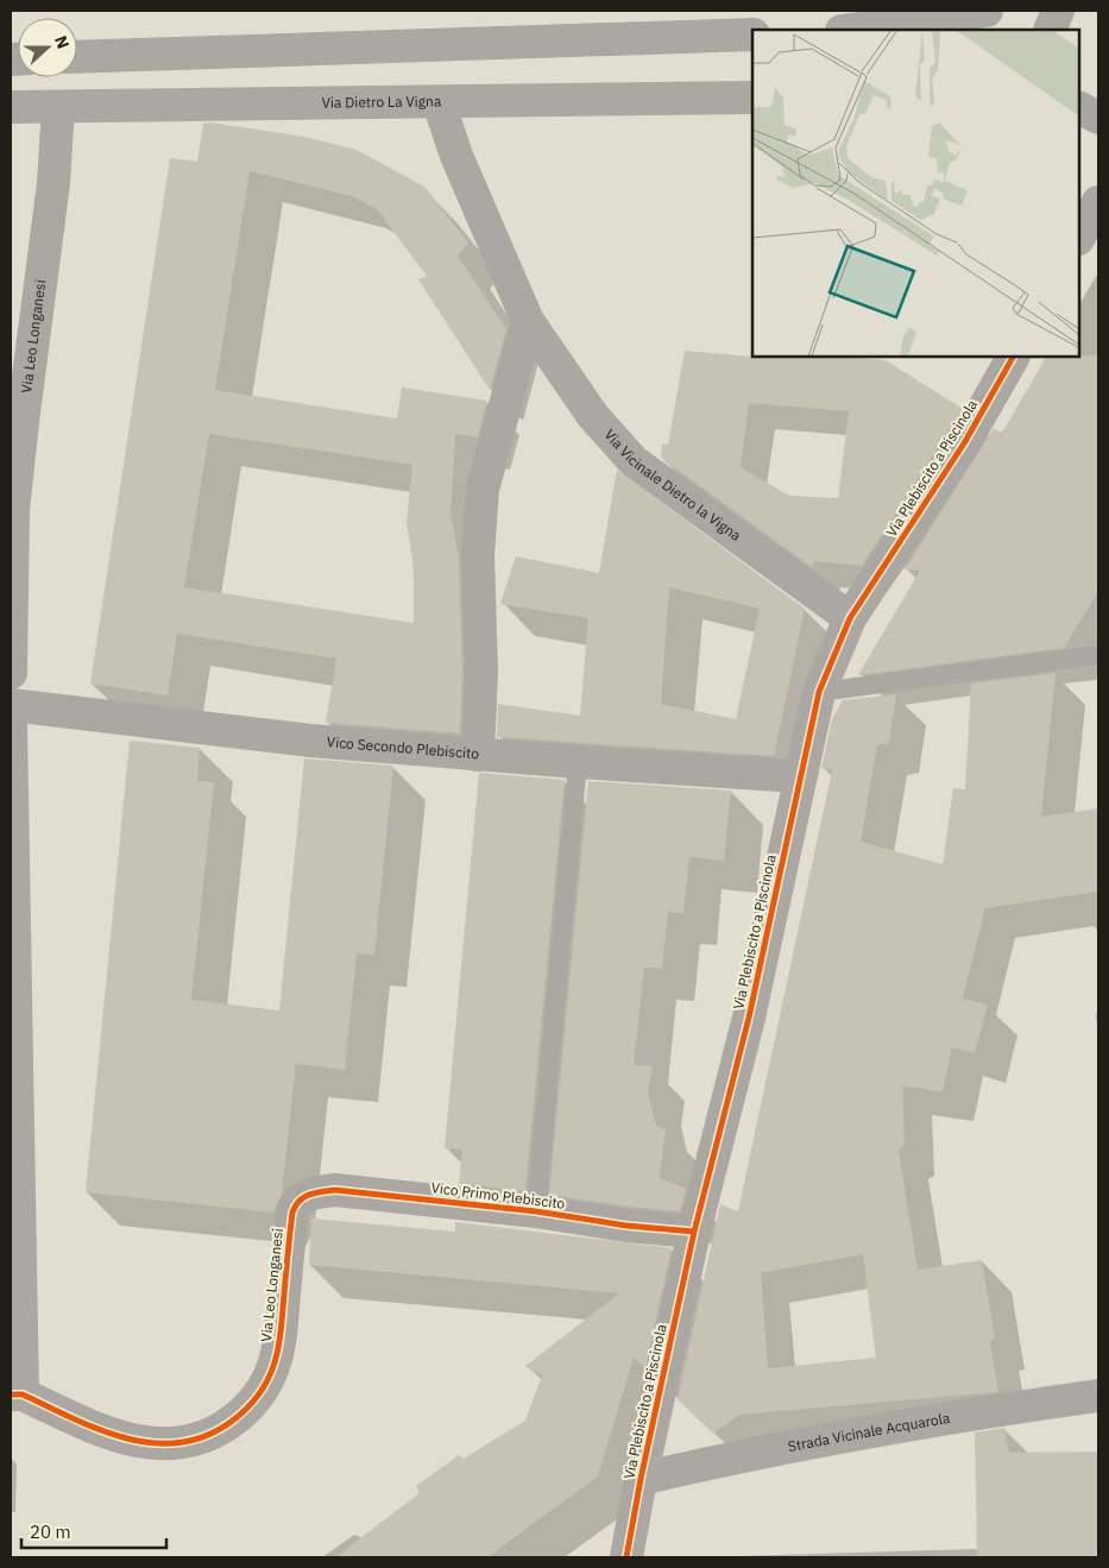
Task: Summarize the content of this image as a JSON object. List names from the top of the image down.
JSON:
{
  "streets": {
    "street": [
      "Via Dietro La Vigna",
      "Via Leo Longanesi",
      "Via Plebiscito a Piscinola",
      "Via Vicinale Dietro la Vigna",
      "Vico Secondo Plebiscito",
      "Vico Primo Plebiscito",
      "Strada Vicinale Acquarola"
    ]
  },
  "crossings": [
    ["Via Dietro La Vigna", "Via Leo Longanesi"],
    ["Via Dietro La Vigna", "Via Vicinale Dietro la Vigna"],
    ["Via Leo Longanesi", "Vico Primo Plebiscito"],
    ["Via Plebiscito a Piscinola", "Via Vicinale Dietro la Vigna"],
    ["Via Plebiscito a Piscinola", "Vico Secondo Plebiscito"],
    ["Via Plebiscito a Piscinola", "Vico Primo Plebiscito"],
    ["Via Plebiscito a Piscinola", "Strada Vicinale Acquarola"],
    ["Vico Secondo Plebiscito", "Vico Primo Plebiscito"]
  ],
  "scale_bar": "20 m",
  "north": "right"
}
